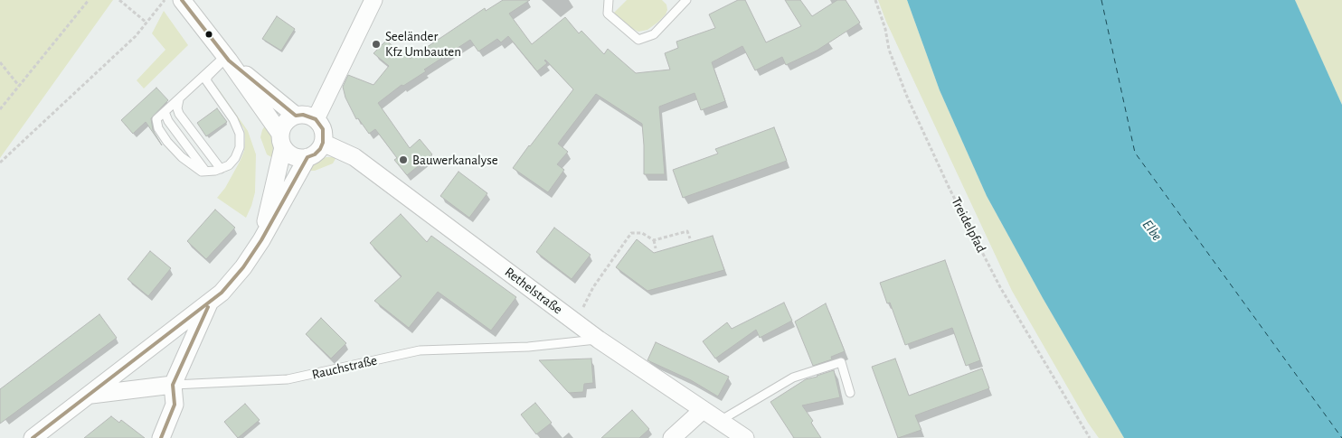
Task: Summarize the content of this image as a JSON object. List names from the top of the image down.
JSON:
{
  "streets": {
    "street": ["Rethelstraße", "Rauchstraße"],
    "path": ["Treidelpfad"]
  },
  "crossings": [
    ["Rethelstraße", "Rauchstraße"]
  ],
  "water": ["Elbe"],
  "places": ["Seeländer Kfz Umbauten", "Bauwerkanalyse"]
}
